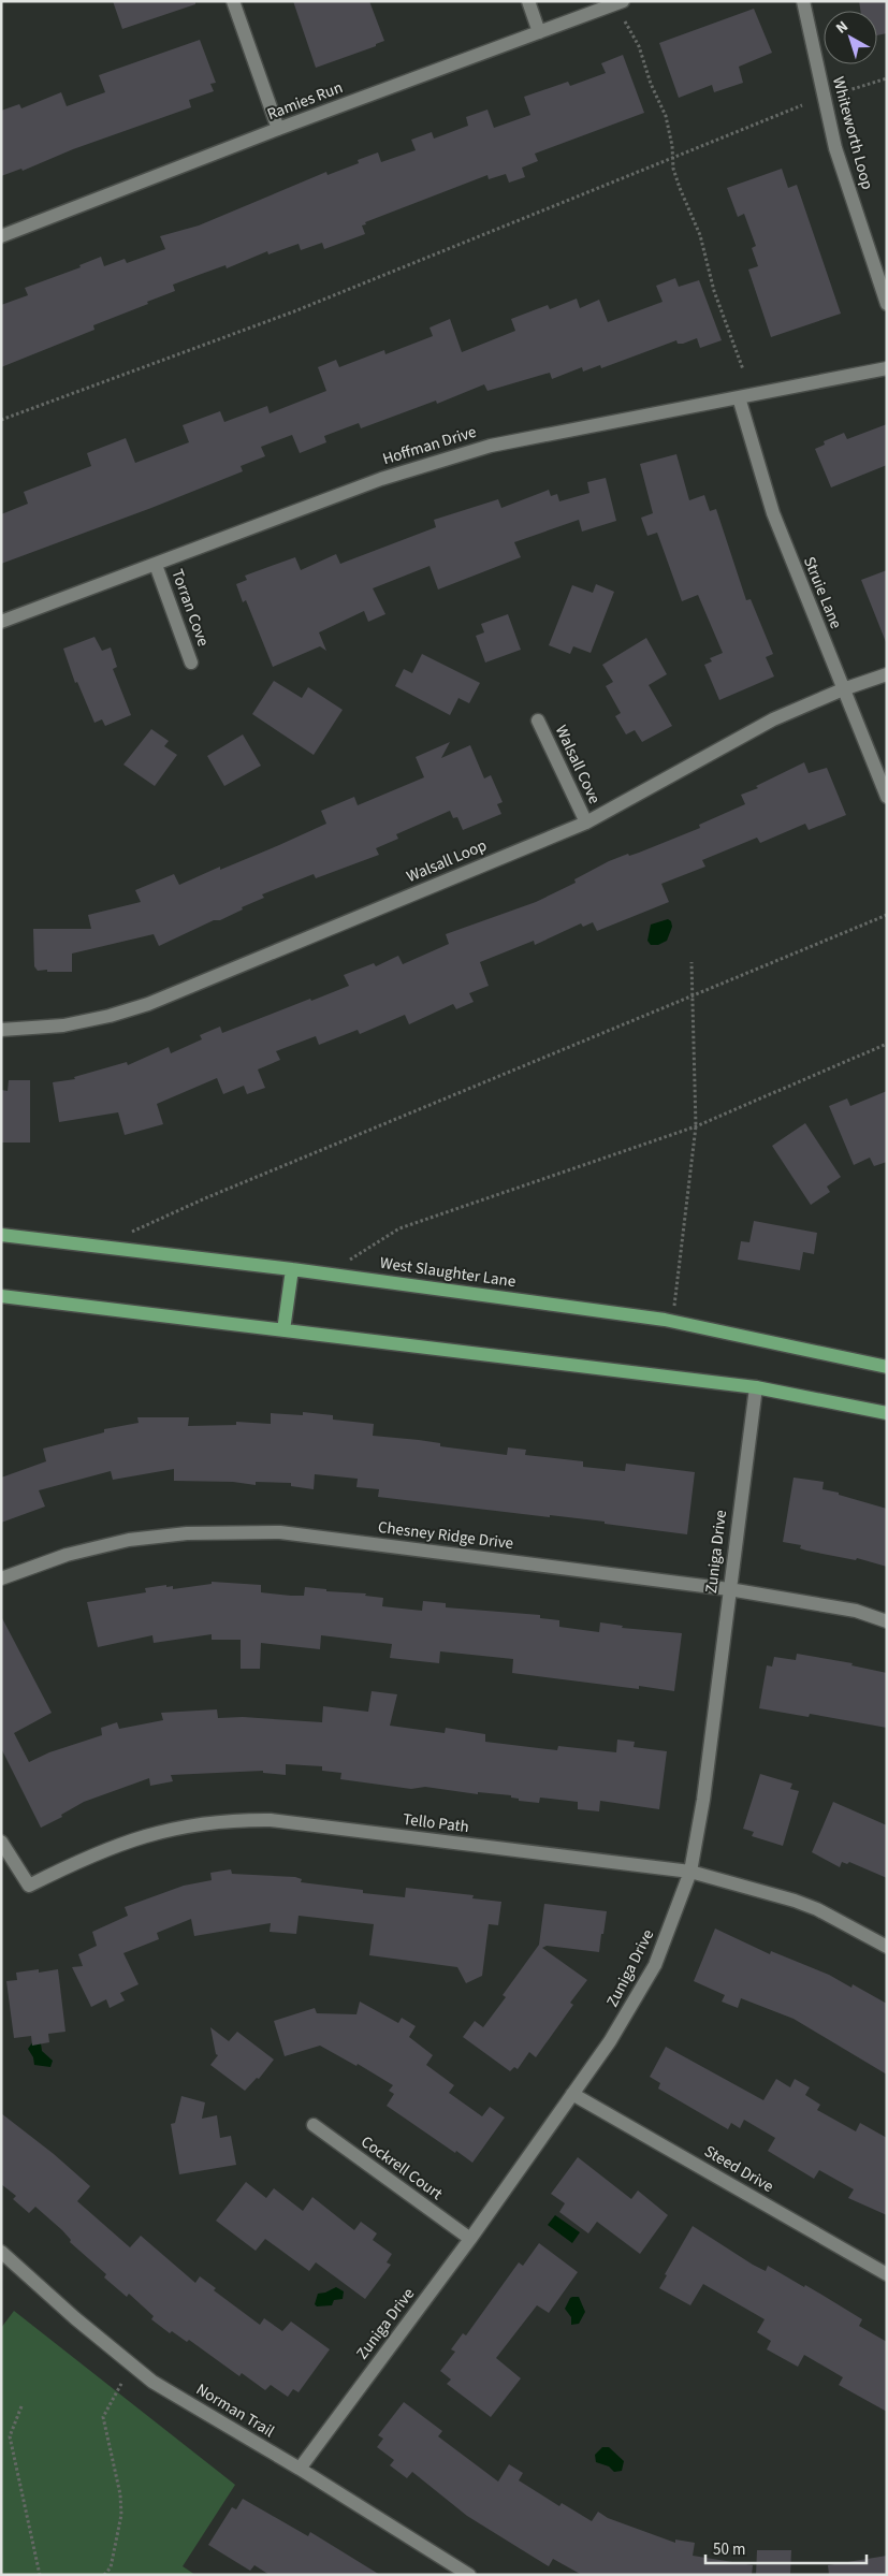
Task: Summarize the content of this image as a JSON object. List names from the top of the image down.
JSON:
{
  "streets": {
    "main road": ["West Slaughter Lane"],
    "street": [
      "Ramies Run",
      "Whiteworth Loop",
      "Hoffman Drive",
      "Struie Lane",
      "Torran Cove",
      "Walsall Cove",
      "Walsall Loop",
      "Chesney Ridge Drive",
      "Zuniga Drive",
      "Tello Path",
      "Cockrell Court",
      "Steed Drive",
      "Norman Trail"
    ]
  },
  "crossings": [
    ["Hoffman Drive", "Struie Lane"],
    ["Hoffman Drive", "Torran Cove"],
    ["Struie Lane", "Walsall Loop"],
    ["Walsall Cove", "Walsall Loop"],
    ["Chesney Ridge Drive", "Zuniga Drive"],
    ["Zuniga Drive", "Tello Path"],
    ["Zuniga Drive", "Cockrell Court"],
    ["Zuniga Drive", "Steed Drive"],
    ["Zuniga Drive", "Norman Trail"]
  ],
  "scale_bar": "50 m",
  "north": "top left"
}
